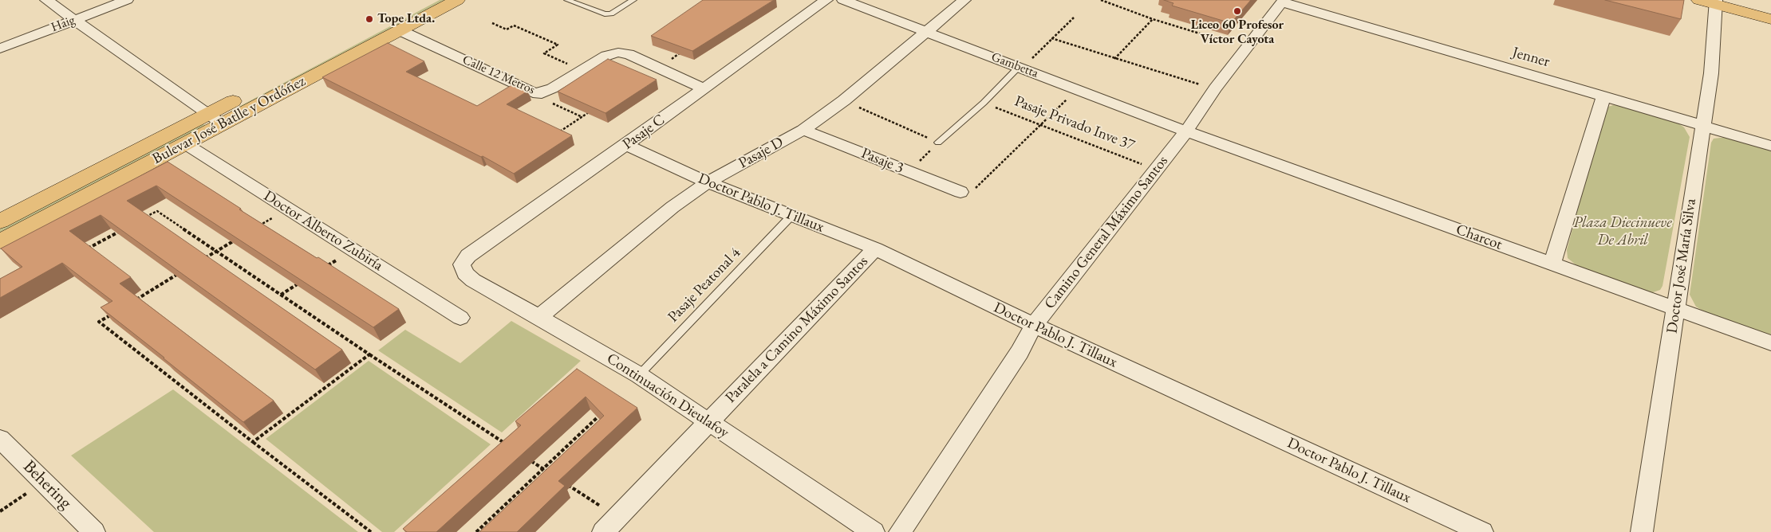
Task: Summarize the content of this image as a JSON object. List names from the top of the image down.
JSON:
{
  "streets": {
    "main road": ["Bulevar José Batlle y Ordóñez"],
    "street": [
      "Haig",
      "Jenner",
      "Gambetta",
      "Calle 12 Metros",
      "Pasaje C",
      "Pasaje D",
      "Pasaje 3",
      "Doctor Pablo J. Tillaux",
      "Doctor Alberto Zubiría",
      "Camino General Máximo Santos",
      "Charcot",
      "Doctor José María Silva",
      "Paralela a Camino Máximo Santos",
      "Continuación Dieulafoy",
      "Behering"
    ],
    "lane": ["Pasaje Privado Inve 37", "Pasaje Peatonal 4"]
  },
  "crossings": [
    ["Jenner", "Camino General Máximo Santos"],
    ["Jenner", "Doctor José María Silva"],
    ["Gambetta", "Pasaje Privado Inve 37"],
    ["Gambetta", "Pasaje D"],
    ["Gambetta", "Camino General Máximo Santos"],
    ["Gambetta", "Charcot"],
    ["Calle 12 Metros", "Bulevar José Batlle y Ordóñez"],
    ["Calle 12 Metros", "Pasaje C"],
    ["Bulevar José Batlle y Ordóñez", "Doctor Alberto Zubiría"],
    ["Pasaje Privado Inve 37", "Camino General Máximo Santos"],
    ["Pasaje C", "Doctor Pablo J. Tillaux"],
    ["Pasaje C", "Continuación Dieulafoy"],
    ["Pasaje D", "Pasaje 3"],
    ["Pasaje D", "Doctor Pablo J. Tillaux"],
    ["Pasaje D", "Continuación Dieulafoy"],
    ["Doctor Pablo J. Tillaux", "Camino General Máximo Santos"],
    ["Doctor Pablo J. Tillaux", "Pasaje Peatonal 4"],
    ["Doctor Pablo J. Tillaux", "Paralela a Camino Máximo Santos"],
    ["Camino General Máximo Santos", "Charcot"],
    ["Charcot", "Doctor José María Silva"],
    ["Pasaje Peatonal 4", "Continuación Dieulafoy"],
    ["Paralela a Camino Máximo Santos", "Continuación Dieulafoy"]
  ],
  "parks": ["Plaza Diecinueve De Abril"],
  "places": ["Liceo 60 Profesor Víctor Cayota", "Tope Ltda."]
}
